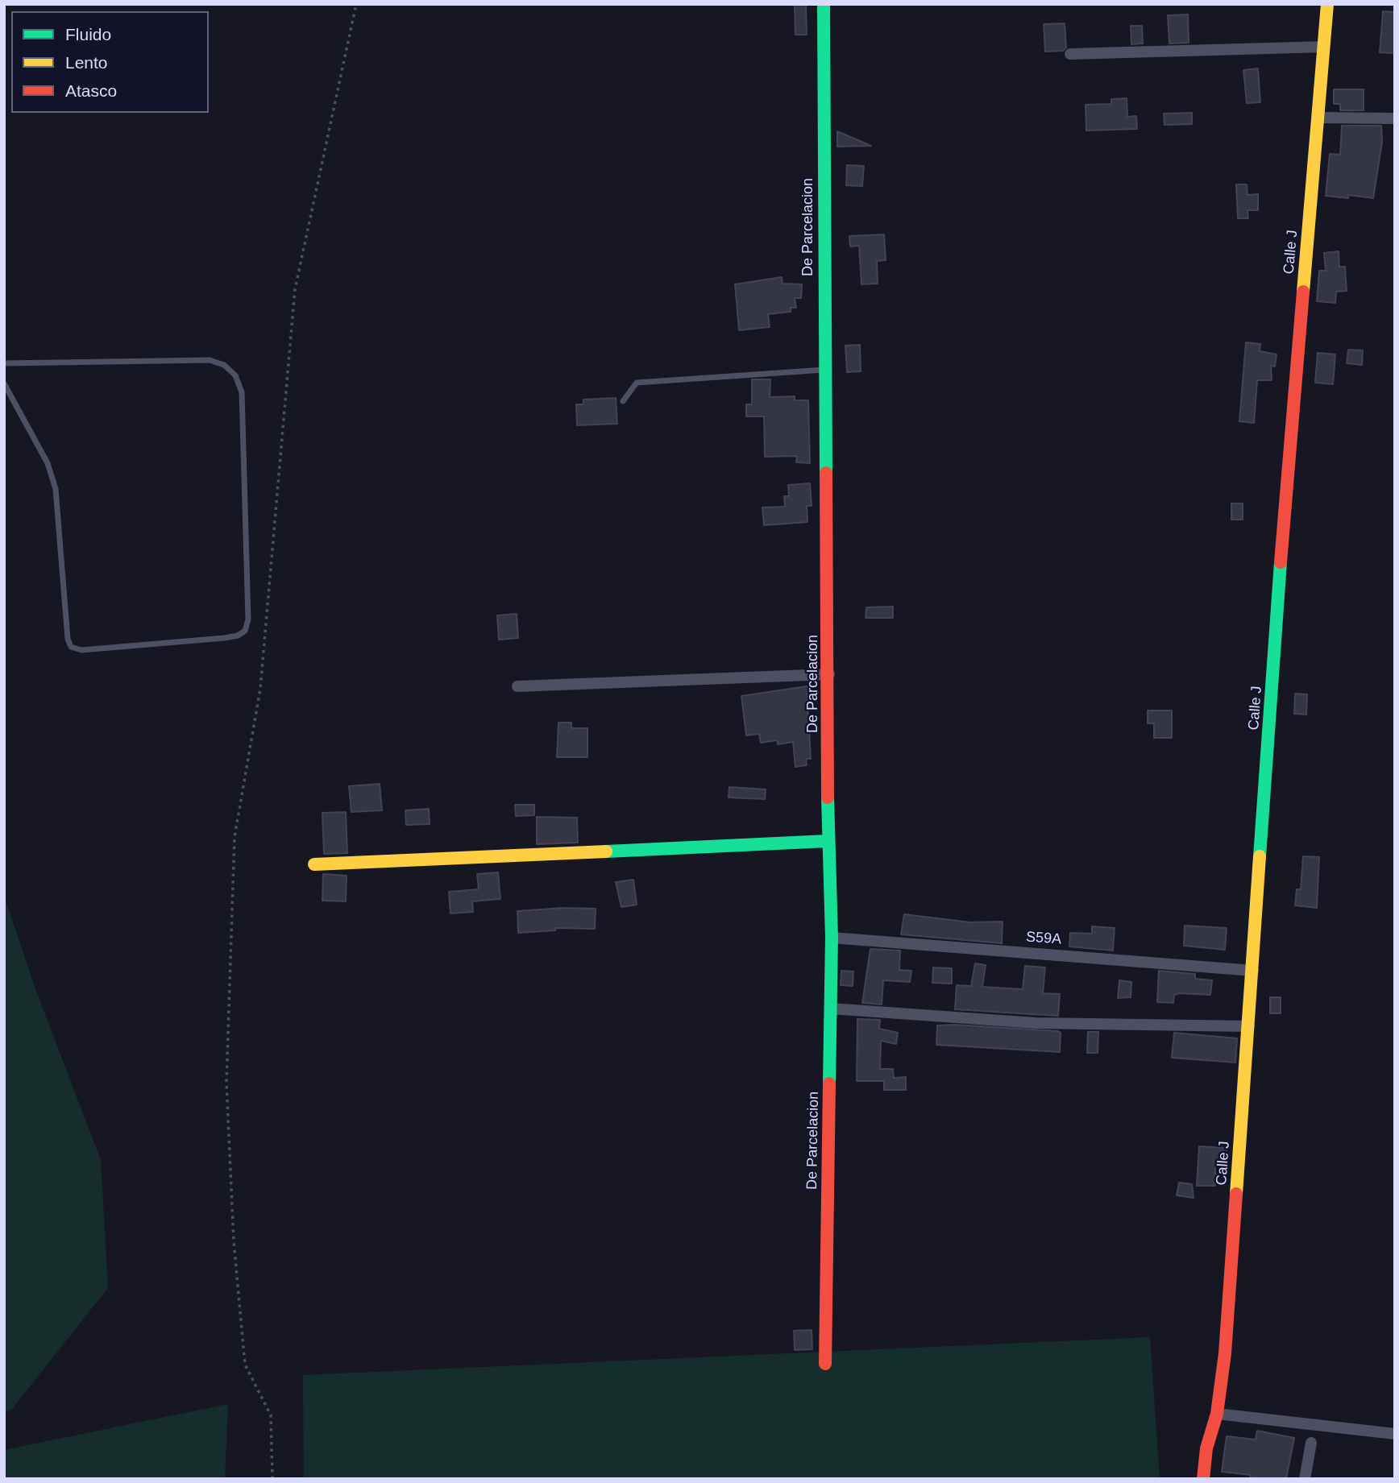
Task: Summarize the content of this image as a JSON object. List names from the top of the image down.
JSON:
{
  "streets": {
    "street": ["De Parcelacion", "Calle J", "S59A"]
  },
  "crossings": [
    ["De Parcelacion", "S59A"],
    ["Calle J", "S59A"]
  ],
  "legend": ["Fluido", "Lento", "Atasco"]
}
